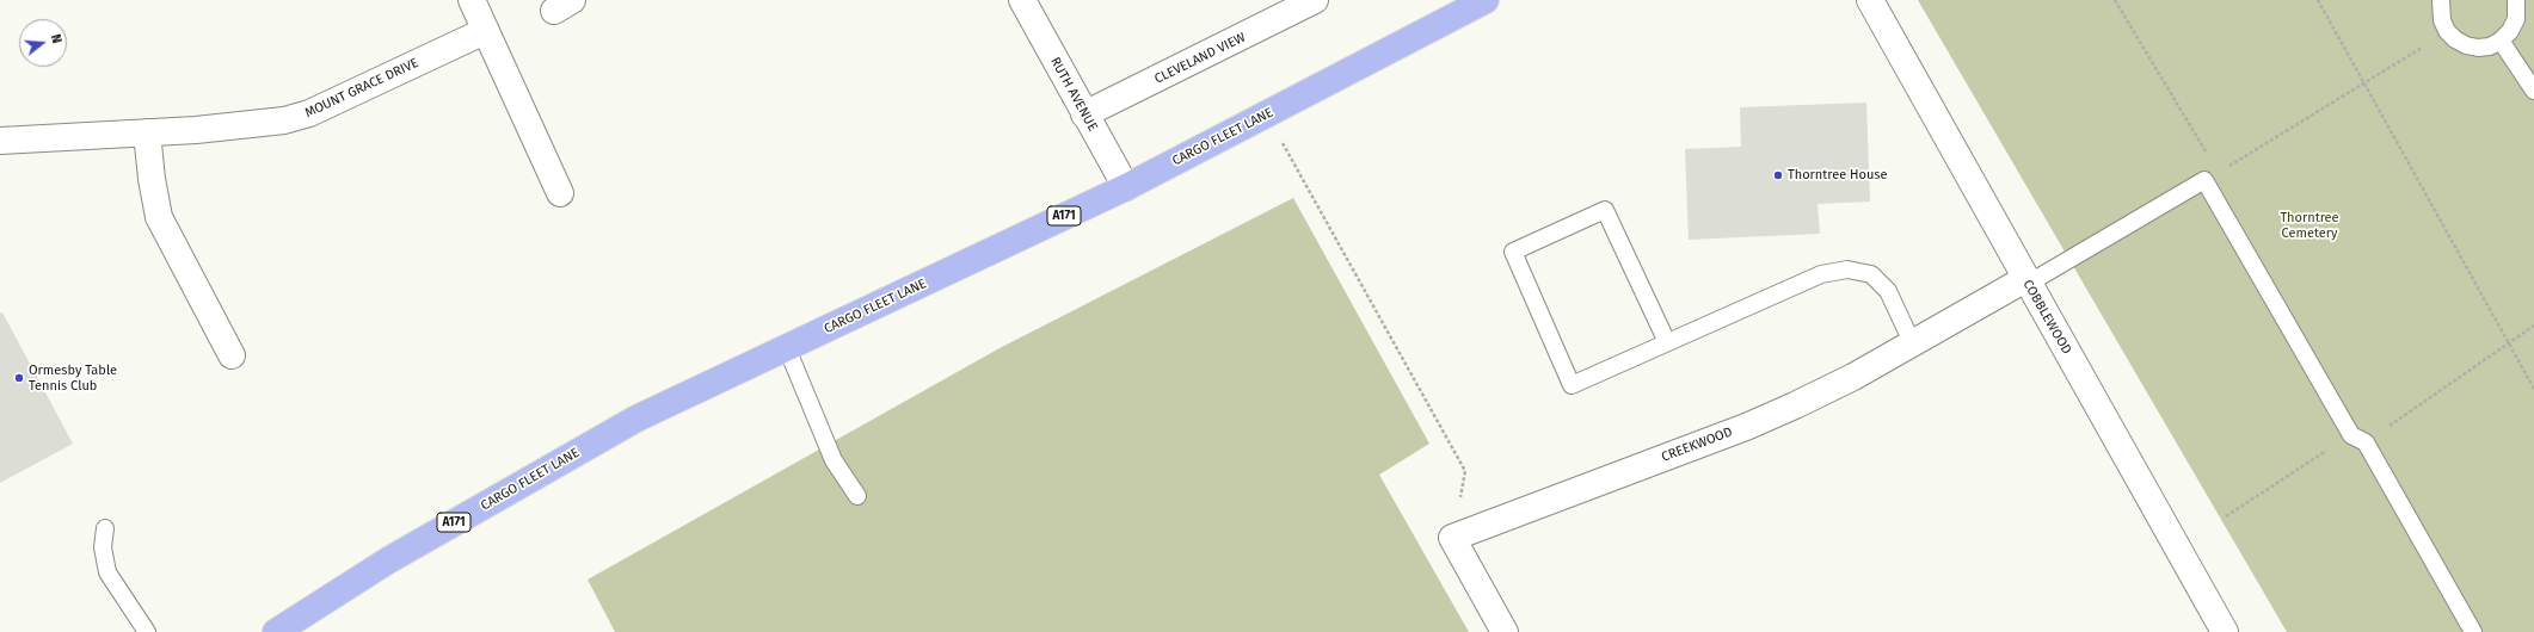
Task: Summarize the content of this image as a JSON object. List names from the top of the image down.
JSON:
{
  "streets": {
    "main road": ["CARGO FLEET LANE", "A171"],
    "street": [
      "CLEVELAND VIEW",
      "MOUNT GRACE DRIVE",
      "RUTH AVENUE",
      "COBBLEWOOD",
      "CREEKWOOD"
    ]
  },
  "crossings": [
    ["CLEVELAND VIEW", "RUTH AVENUE"],
    ["RUTH AVENUE", "CARGO FLEET LANE"],
    ["COBBLEWOOD", "CREEKWOOD"]
  ],
  "parks": ["Thorntree Cemetery"],
  "places": ["Thorntree House", "Ormesby Table Tennis Club"],
  "north": "right"
}
